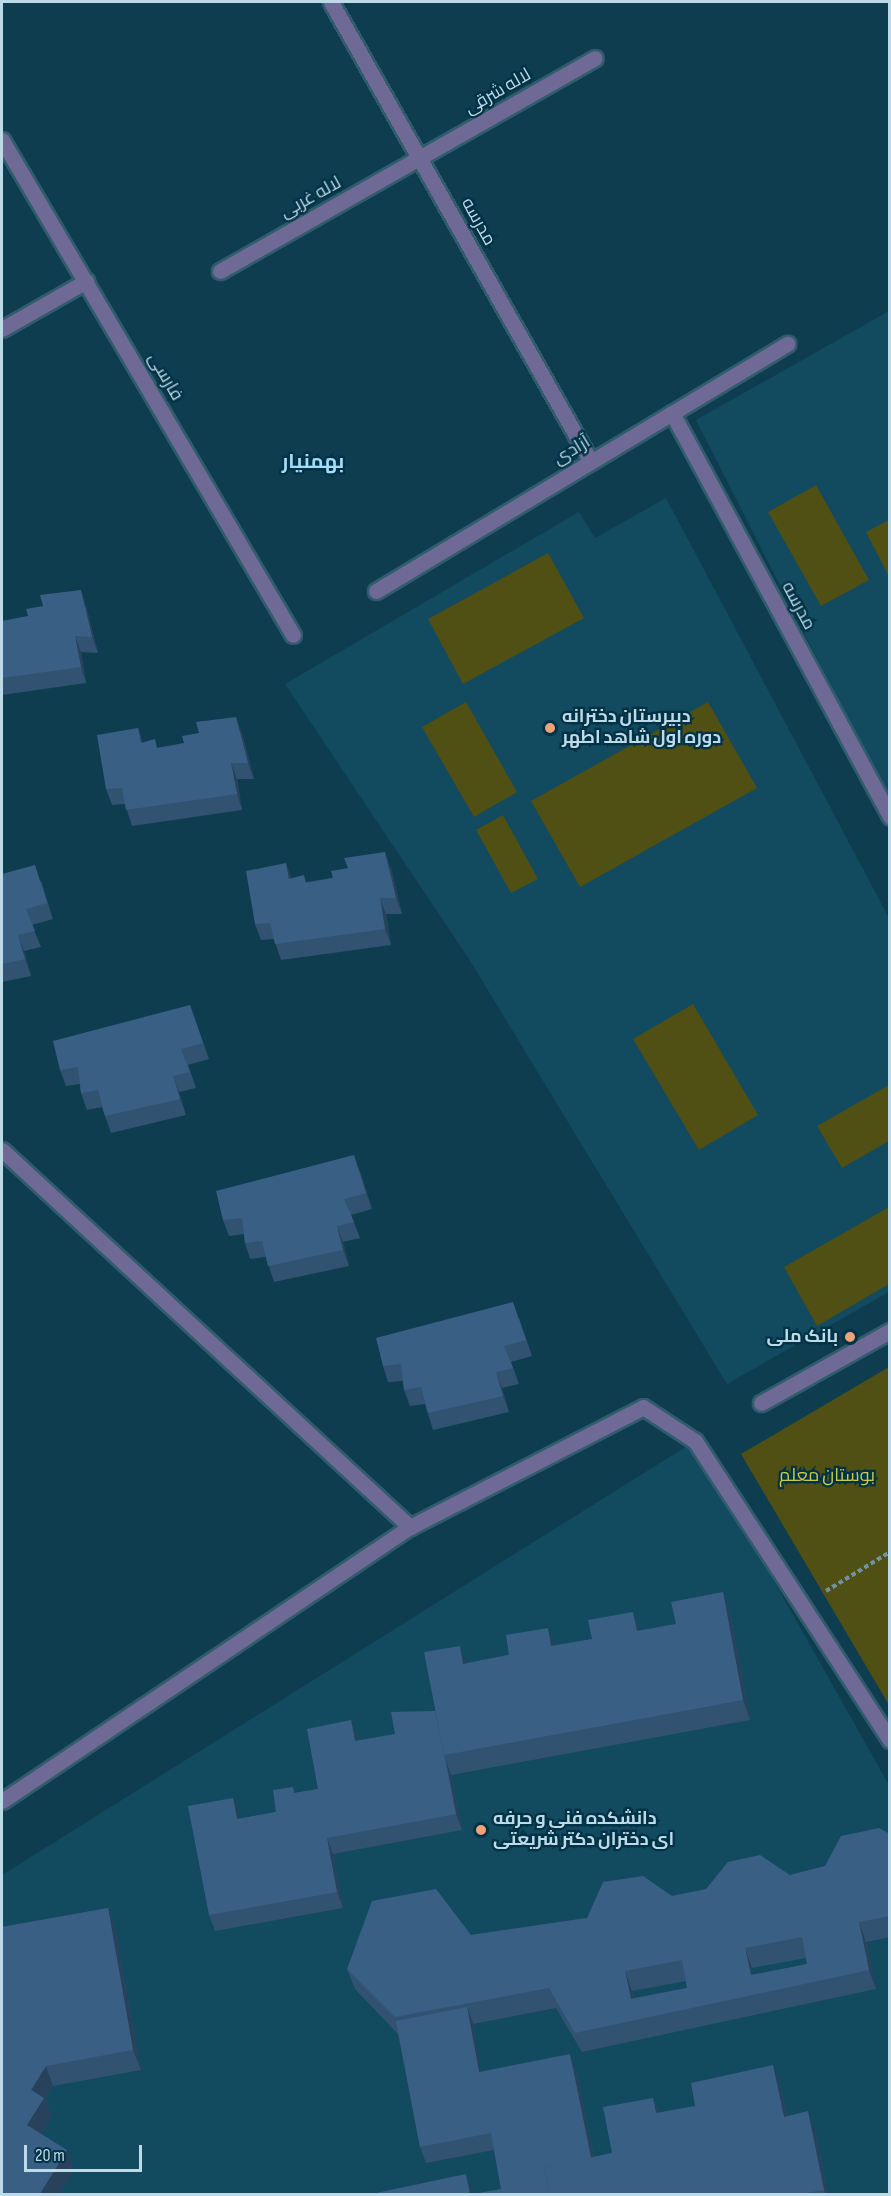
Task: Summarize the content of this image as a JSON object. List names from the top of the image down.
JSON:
{
  "streets": {
    "street": [
      "لاله شرقی",
      "لاله غربی",
      "مدرسه",
      "فارسی",
      "آزادی"
    ]
  },
  "crossings": [
    ["لاله شرقی", "لاله غربی"],
    ["لاله شرقی", "مدرسه"],
    ["لاله غربی", "مدرسه"],
    ["مدرسه", "آزادی"]
  ],
  "districts": ["بهمنیار"],
  "parks": ["بوستان معلم"],
  "places": ["دبیرستان دخترانه دوره اول شاهد اطهر", "بانک ملی", "دانشکده فنی و حرفه ای دختران دکتر شریعتی"],
  "scale_bar": "20 m"
}
